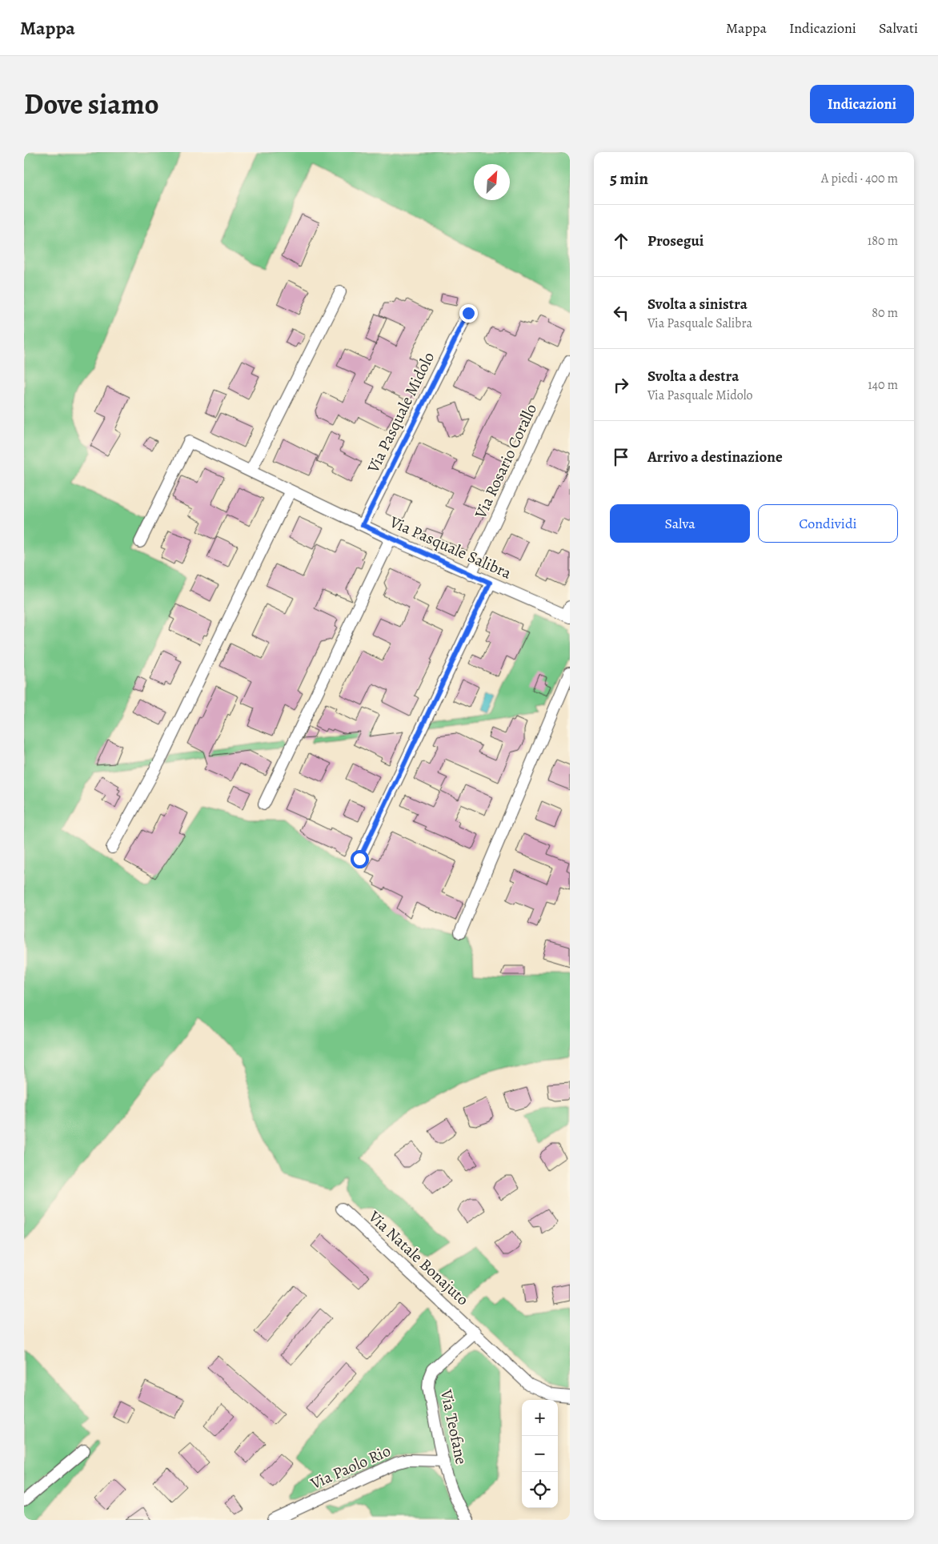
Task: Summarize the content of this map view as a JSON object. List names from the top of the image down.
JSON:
{
  "streets": {
    "street": [
      "Via Pasquale Midolo",
      "Via Rosario Corallo",
      "Via Pasquale Salibra",
      "Via Natale Bonajuto",
      "Via Teofane",
      "Via Paolo Rio"
    ]
  },
  "crossings": [
    ["Via Pasquale Midolo", "Via Pasquale Salibra"],
    ["Via Rosario Corallo", "Via Pasquale Salibra"],
    ["Via Natale Bonajuto", "Via Teofane"],
    ["Via Teofane", "Via Paolo Rio"]
  ],
  "north": "top right",
  "page": {
    "header": "Mappa",
    "nav": ["Mappa", "Indicazioni", "Salvati"],
    "title": "Dove siamo",
    "buttons": [
      "Indicazioni",
      ["Salva", "Condividi"]
    ],
    "heading": ["5 min", "A piedi · 400 m"],
    "list": [
      ["Prosegui", "180 m"],
      ["Svolta a sinistra", "Via Pasquale Salibra", "80 m"],
      ["Svolta a destra", "Via Pasquale Midolo", "140 m"],
      "Arrivo a destinazione"
    ],
    "map_buttons": ["+", "−"]
  }
}
